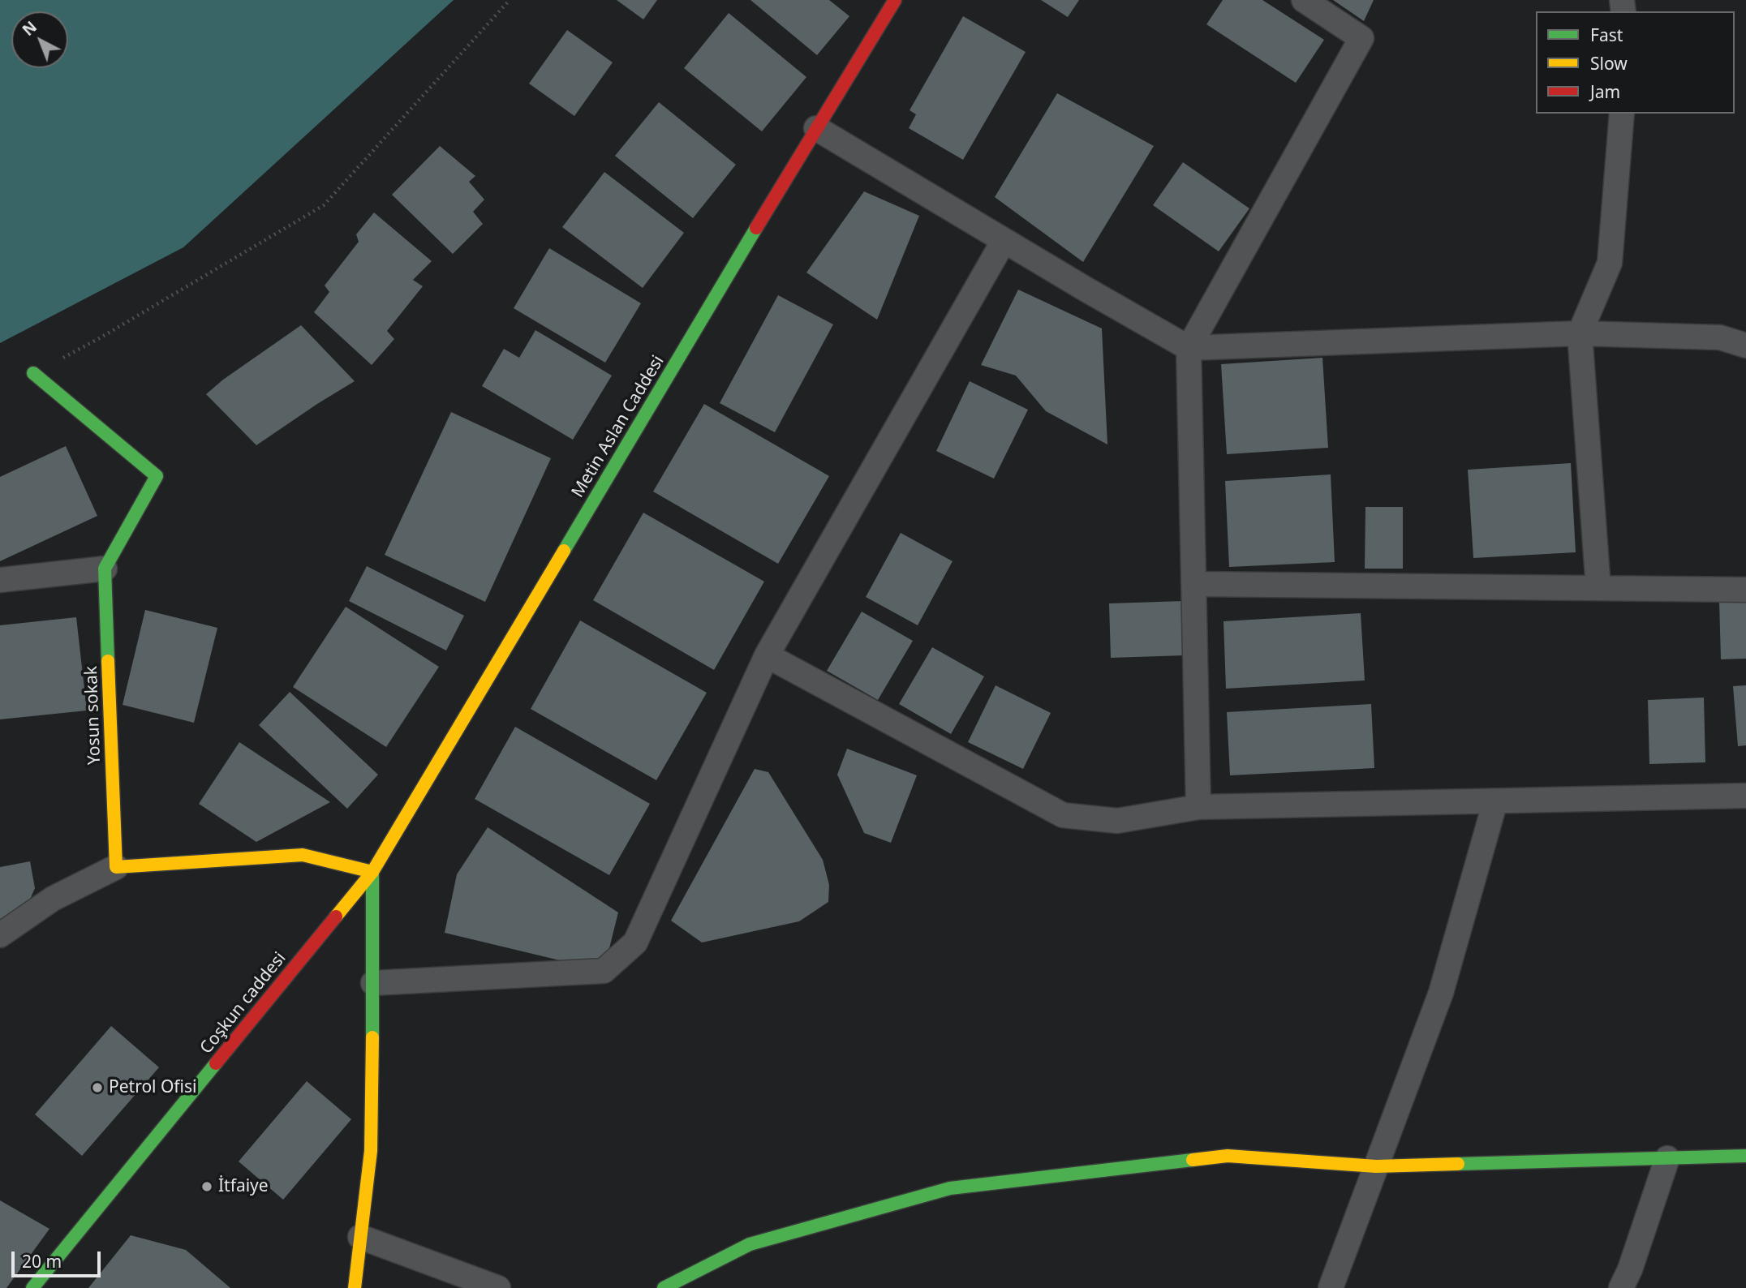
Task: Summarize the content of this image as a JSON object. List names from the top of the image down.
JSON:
{
  "streets": {
    "street": ["Metin Aslan Caddesi", "Yosun sokak", "Coşkun caddesi"]
  },
  "crossings": [
    ["Metin Aslan Caddesi", "Coşkun caddesi"]
  ],
  "places": ["Petrol Ofisi", "İtfaiye"],
  "legend": ["Fast", "Slow", "Jam"],
  "scale_bar": "20 m",
  "north": "top left"
}
